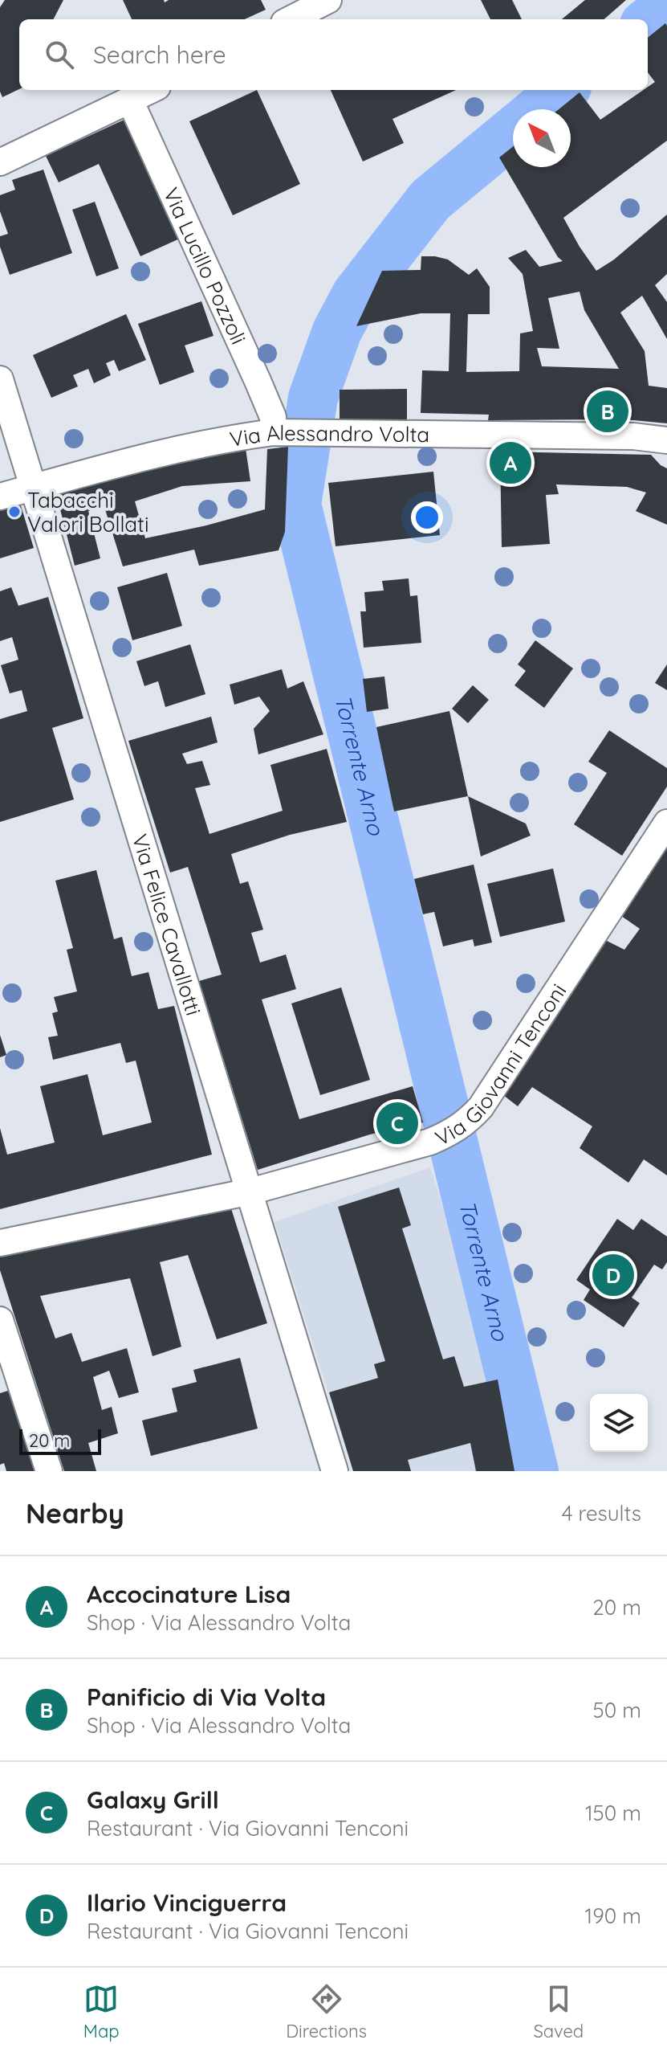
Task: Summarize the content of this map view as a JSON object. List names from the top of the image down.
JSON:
{
  "streets": {
    "street": [
      "Via Lucillo Pozzoli",
      "Via Alessandro Volta",
      "Via Felice Cavallotti",
      "Via Giovanni Tenconi"
    ]
  },
  "crossings": [
    ["Via Lucillo Pozzoli", "Via Alessandro Volta"],
    ["Via Alessandro Volta", "Via Felice Cavallotti"],
    ["Via Felice Cavallotti", "Via Giovanni Tenconi"]
  ],
  "water": ["Torrente Arno"],
  "places": ["Tabacchi Valori Bollati"],
  "scale_bar": "20 m",
  "north": "top left",
  "page": {
    "search": "Search here",
    "pins": [
      "B",
      "A",
      "C",
      "D"
    ],
    "scale": "20 m",
    "heading": ["Nearby", "4 results"],
    "list": [
      {
        "mark": "A",
        "name": "Accocinature Lisa",
        "note": "Shop · Via Alessandro Volta",
        "value": "20 m"
      },
      {
        "mark": "B",
        "name": "Panificio di Via Volta",
        "note": "Shop · Via Alessandro Volta",
        "value": "50 m"
      },
      {
        "mark": "C",
        "name": "Galaxy Grill",
        "note": "Restaurant · Via Giovanni Tenconi",
        "value": "150 m"
      },
      {
        "mark": "D",
        "name": "Ilario Vinciguerra",
        "note": "Restaurant · Via Giovanni Tenconi",
        "value": "190 m"
      }
    ],
    "nav": ["Map", "Directions", "Saved"]
  }
}
